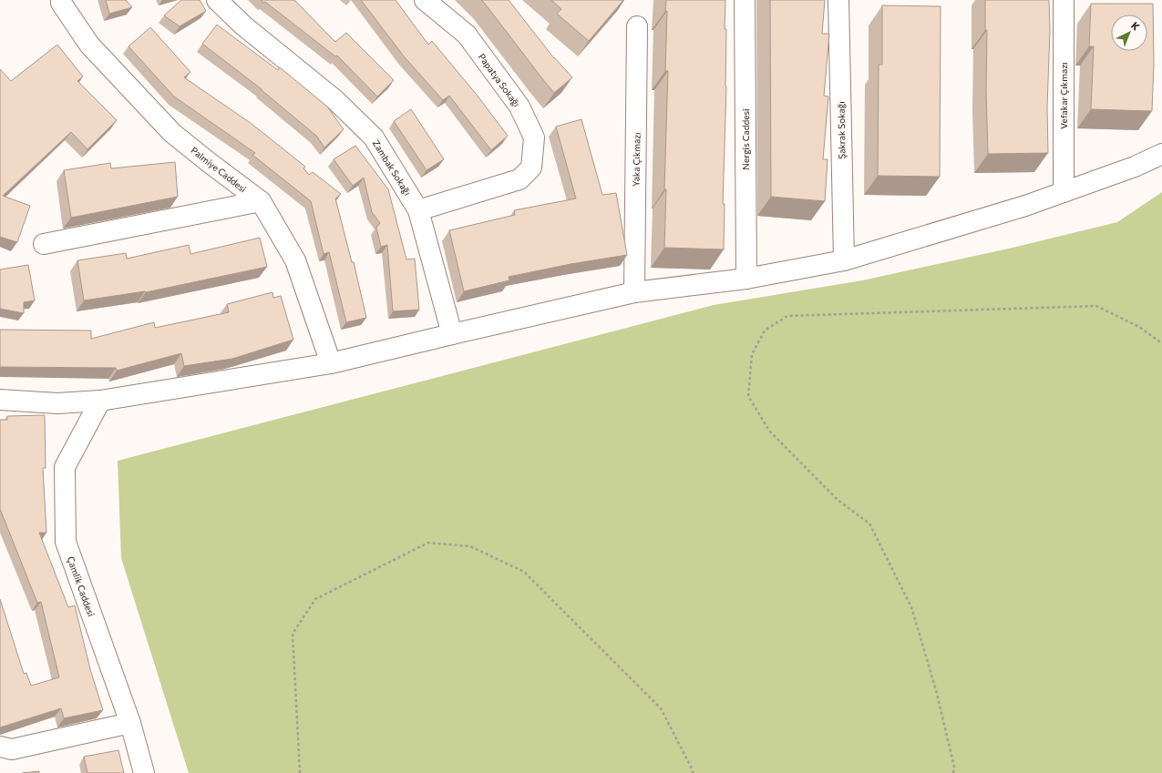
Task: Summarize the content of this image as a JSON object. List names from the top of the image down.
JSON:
{
  "streets": {
    "street": [
      "Papatya Sokağı",
      "Vefakar Çıkmazı",
      "Şakrak Sokağı",
      "Nergis Caddesi",
      "Yaka Çıkmazı",
      "Zambak Sokağı",
      "Palmiye Caddesi",
      "Çamlik Caddesi"
    ]
  },
  "crossings": [
    ["Papatya Sokağı", "Zambak Sokağı"]
  ],
  "north": "top right"
}
